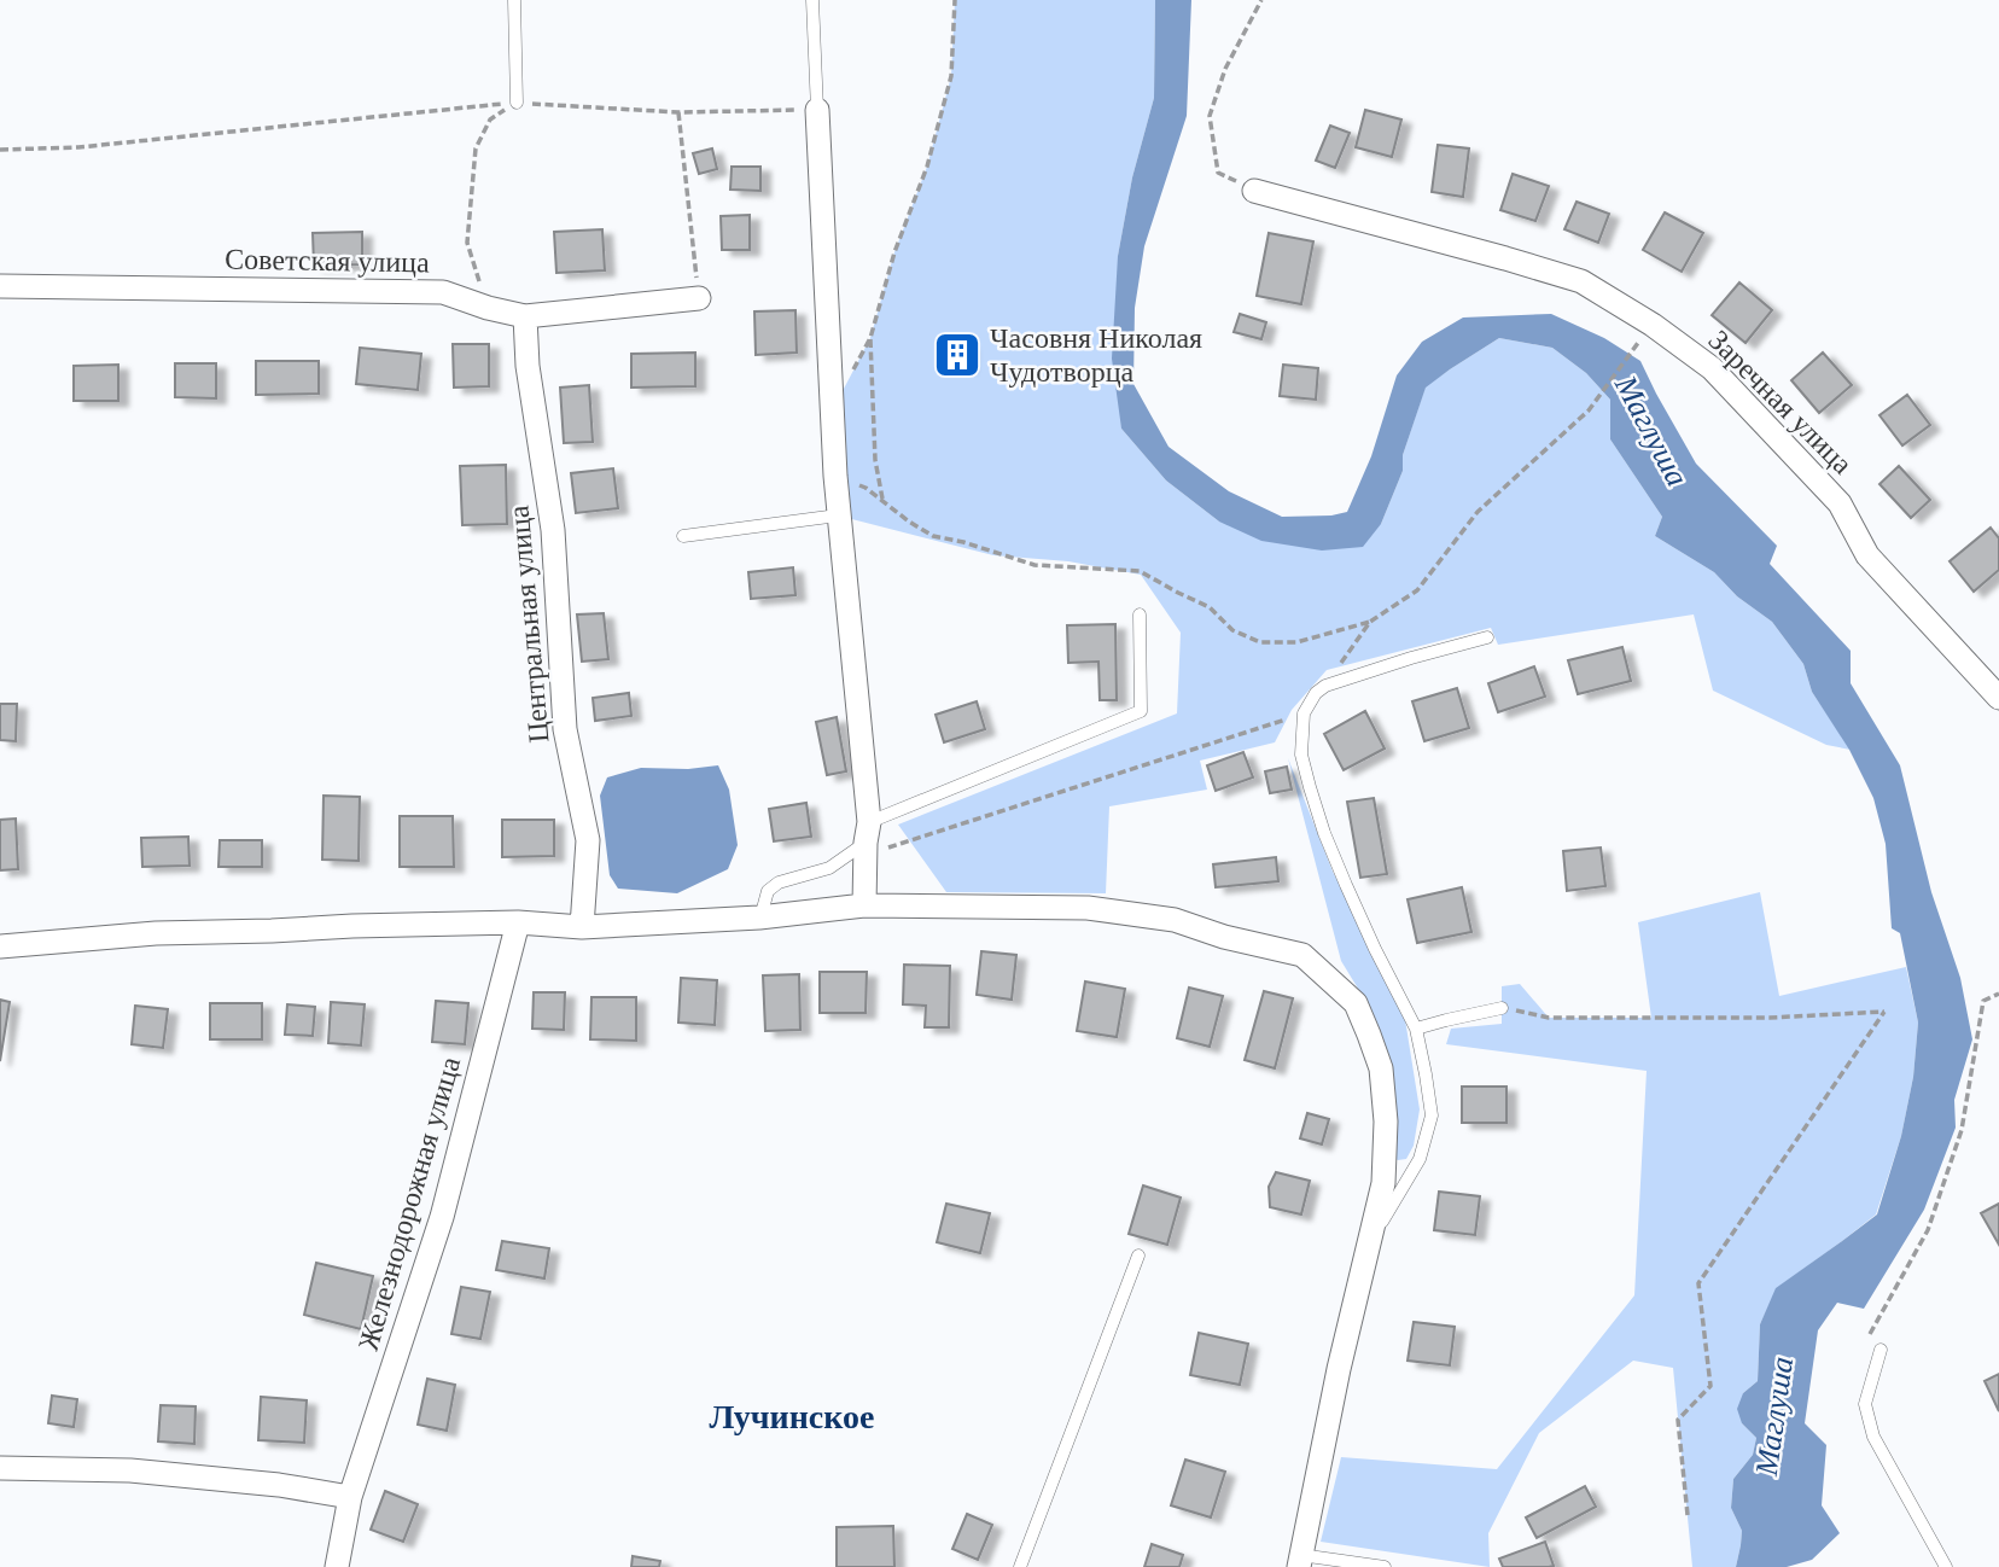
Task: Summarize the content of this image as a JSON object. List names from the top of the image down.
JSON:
{
  "streets": {
    "street": [
      "Советская улица",
      "Заречная улица",
      "Центральная улица",
      "Железнодорожная улица"
    ]
  },
  "crossings": [
    ["Советская улица", "Центральная улица"]
  ],
  "districts": ["Лучинское"],
  "water": ["Маглуша"],
  "places": {
    "building": ["Часовня Николая Чудотворца"]
  }
}
